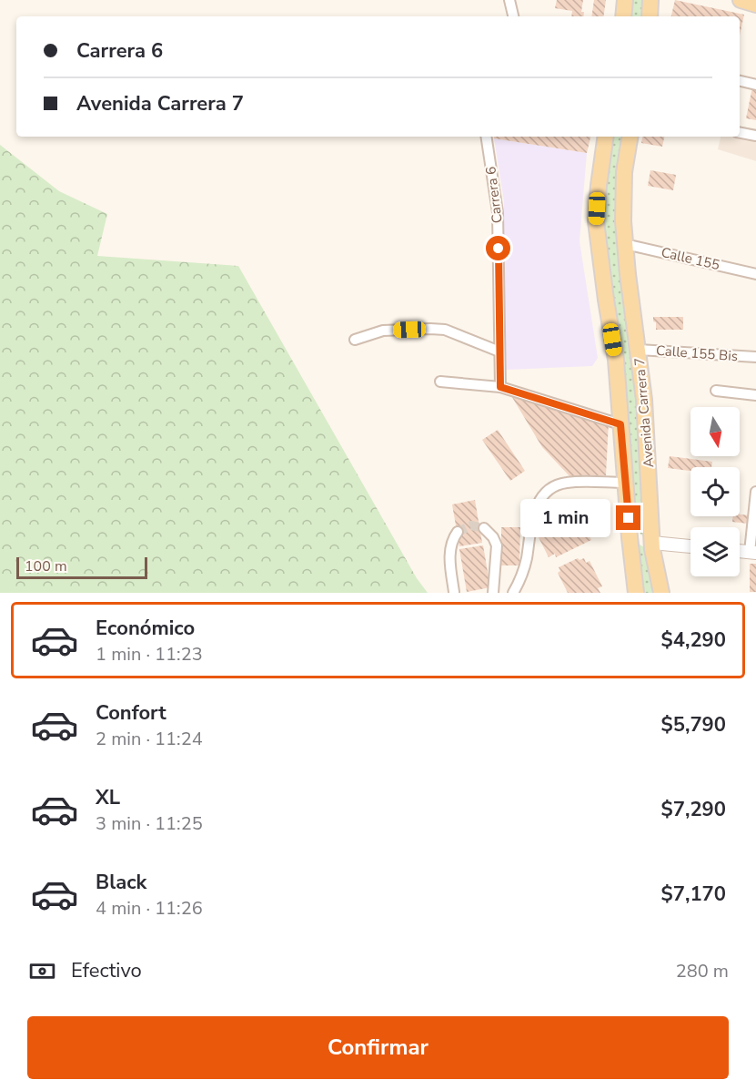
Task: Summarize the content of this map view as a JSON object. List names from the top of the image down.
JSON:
{
  "streets": {
    "main road": ["Avenida Carrera 7"],
    "street": ["Carrera 6", "Calle 155", "Calle 155 Bis"]
  },
  "crossings": [
    ["Calle 155", "Avenida Carrera 7"],
    ["Calle 155 Bis", "Avenida Carrera 7"]
  ],
  "scale_bar": "100 m",
  "north": "bottom",
  "page": {
    "banner": ["Carrera 6", "Avenida Carrera 7"],
    "bubble": "1 min",
    "scale": "100 m",
    "list": [
      {
        "name": "Económico",
        "note": "1 min · 11:23",
        "value": "$4,290"
      },
      {
        "name": "Confort",
        "note": "2 min · 11:24",
        "value": "$5,790"
      },
      {
        "name": "XL",
        "note": "3 min · 11:25",
        "value": "$7,290"
      },
      {
        "name": "Black",
        "note": "4 min · 11:26",
        "value": "$7,170"
      }
    ],
    "pay": ["Efectivo", "280 m"],
    "buttons": "Confirmar"
  }
}
